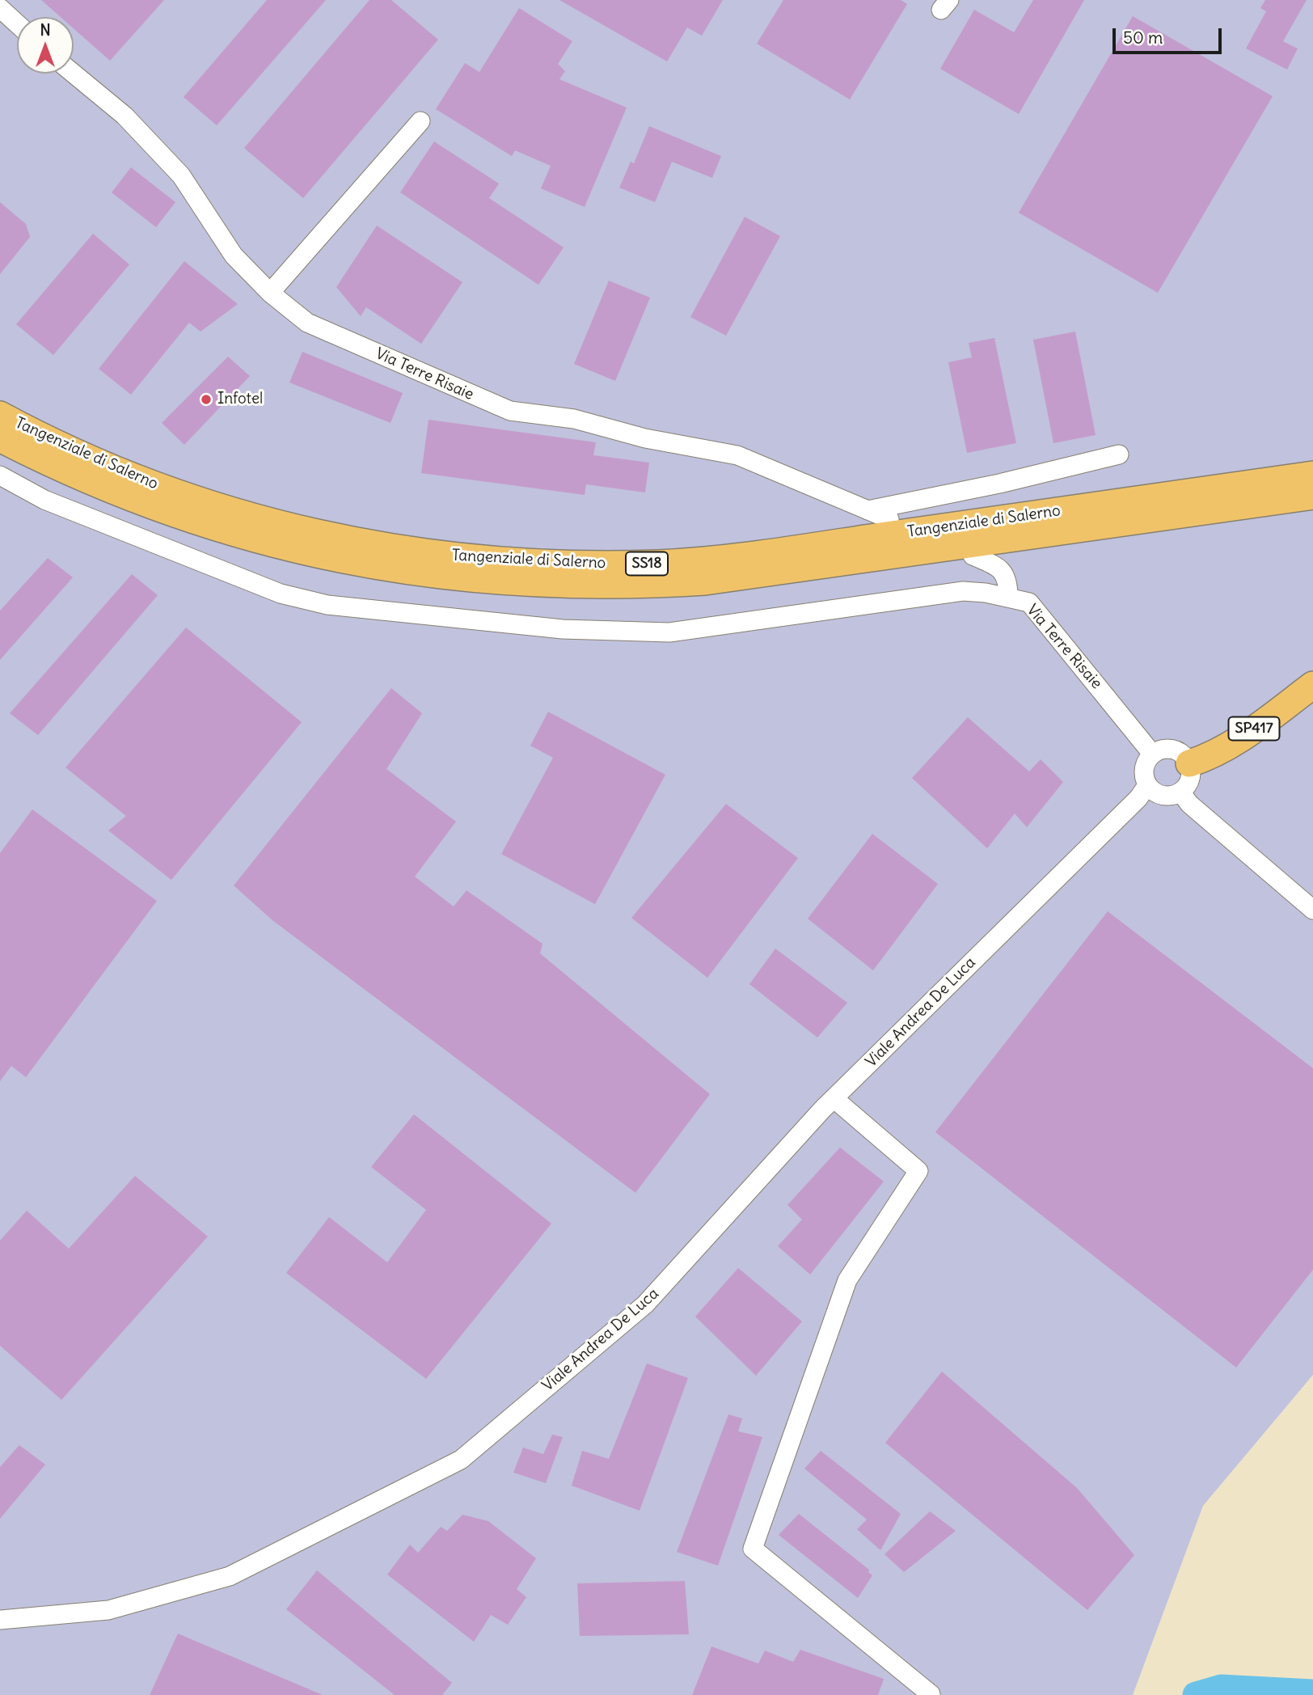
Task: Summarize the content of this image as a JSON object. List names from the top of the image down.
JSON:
{
  "streets": {
    "highway": ["Tangenziale di Salerno", "SS18", "SP417"],
    "street": ["Via Terre Risaie", "Viale Andrea De Luca"]
  },
  "crossings": [
    ["Via Terre Risaie", "SP417"],
    ["Via Terre Risaie", "Viale Andrea De Luca"],
    ["SP417", "Viale Andrea De Luca"]
  ],
  "places": ["Infotel"],
  "scale_bar": "50 m",
  "north": "top"
}
